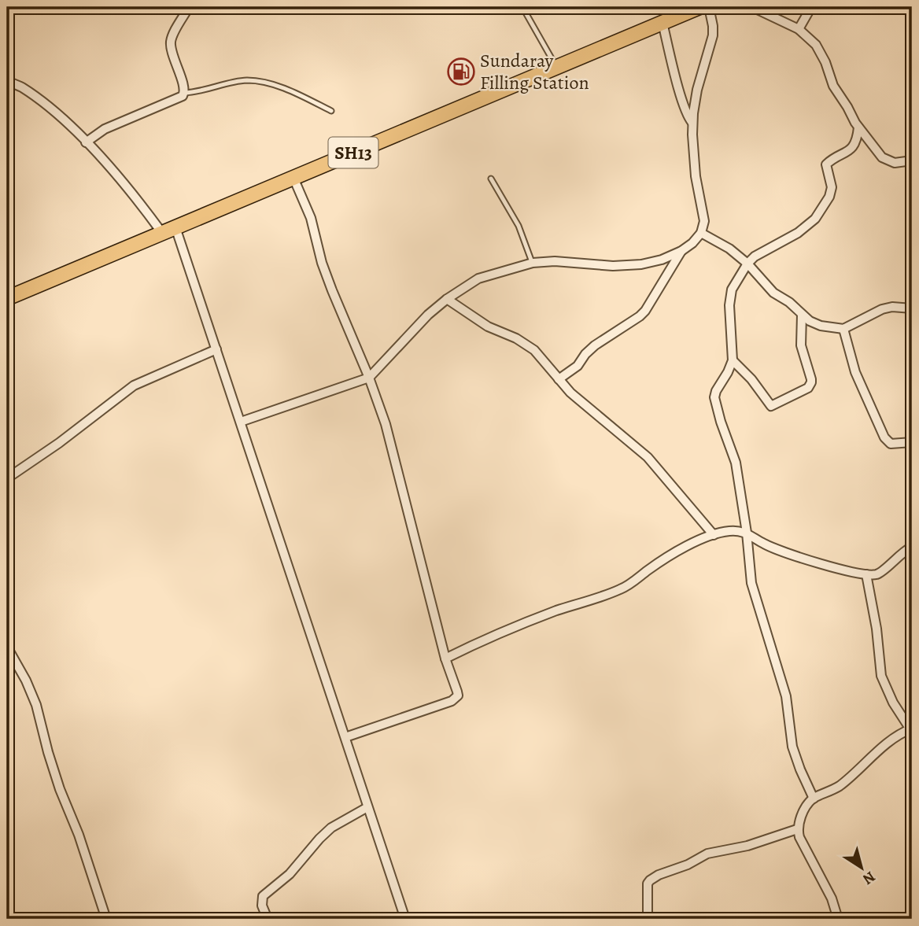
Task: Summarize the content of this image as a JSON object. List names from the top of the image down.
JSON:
{
  "streets": {
    "main road": ["SH13"]
  },
  "places": {
    "fuel station": ["Sundaray Filling Station"]
  },
  "north": "bottom right"
}
